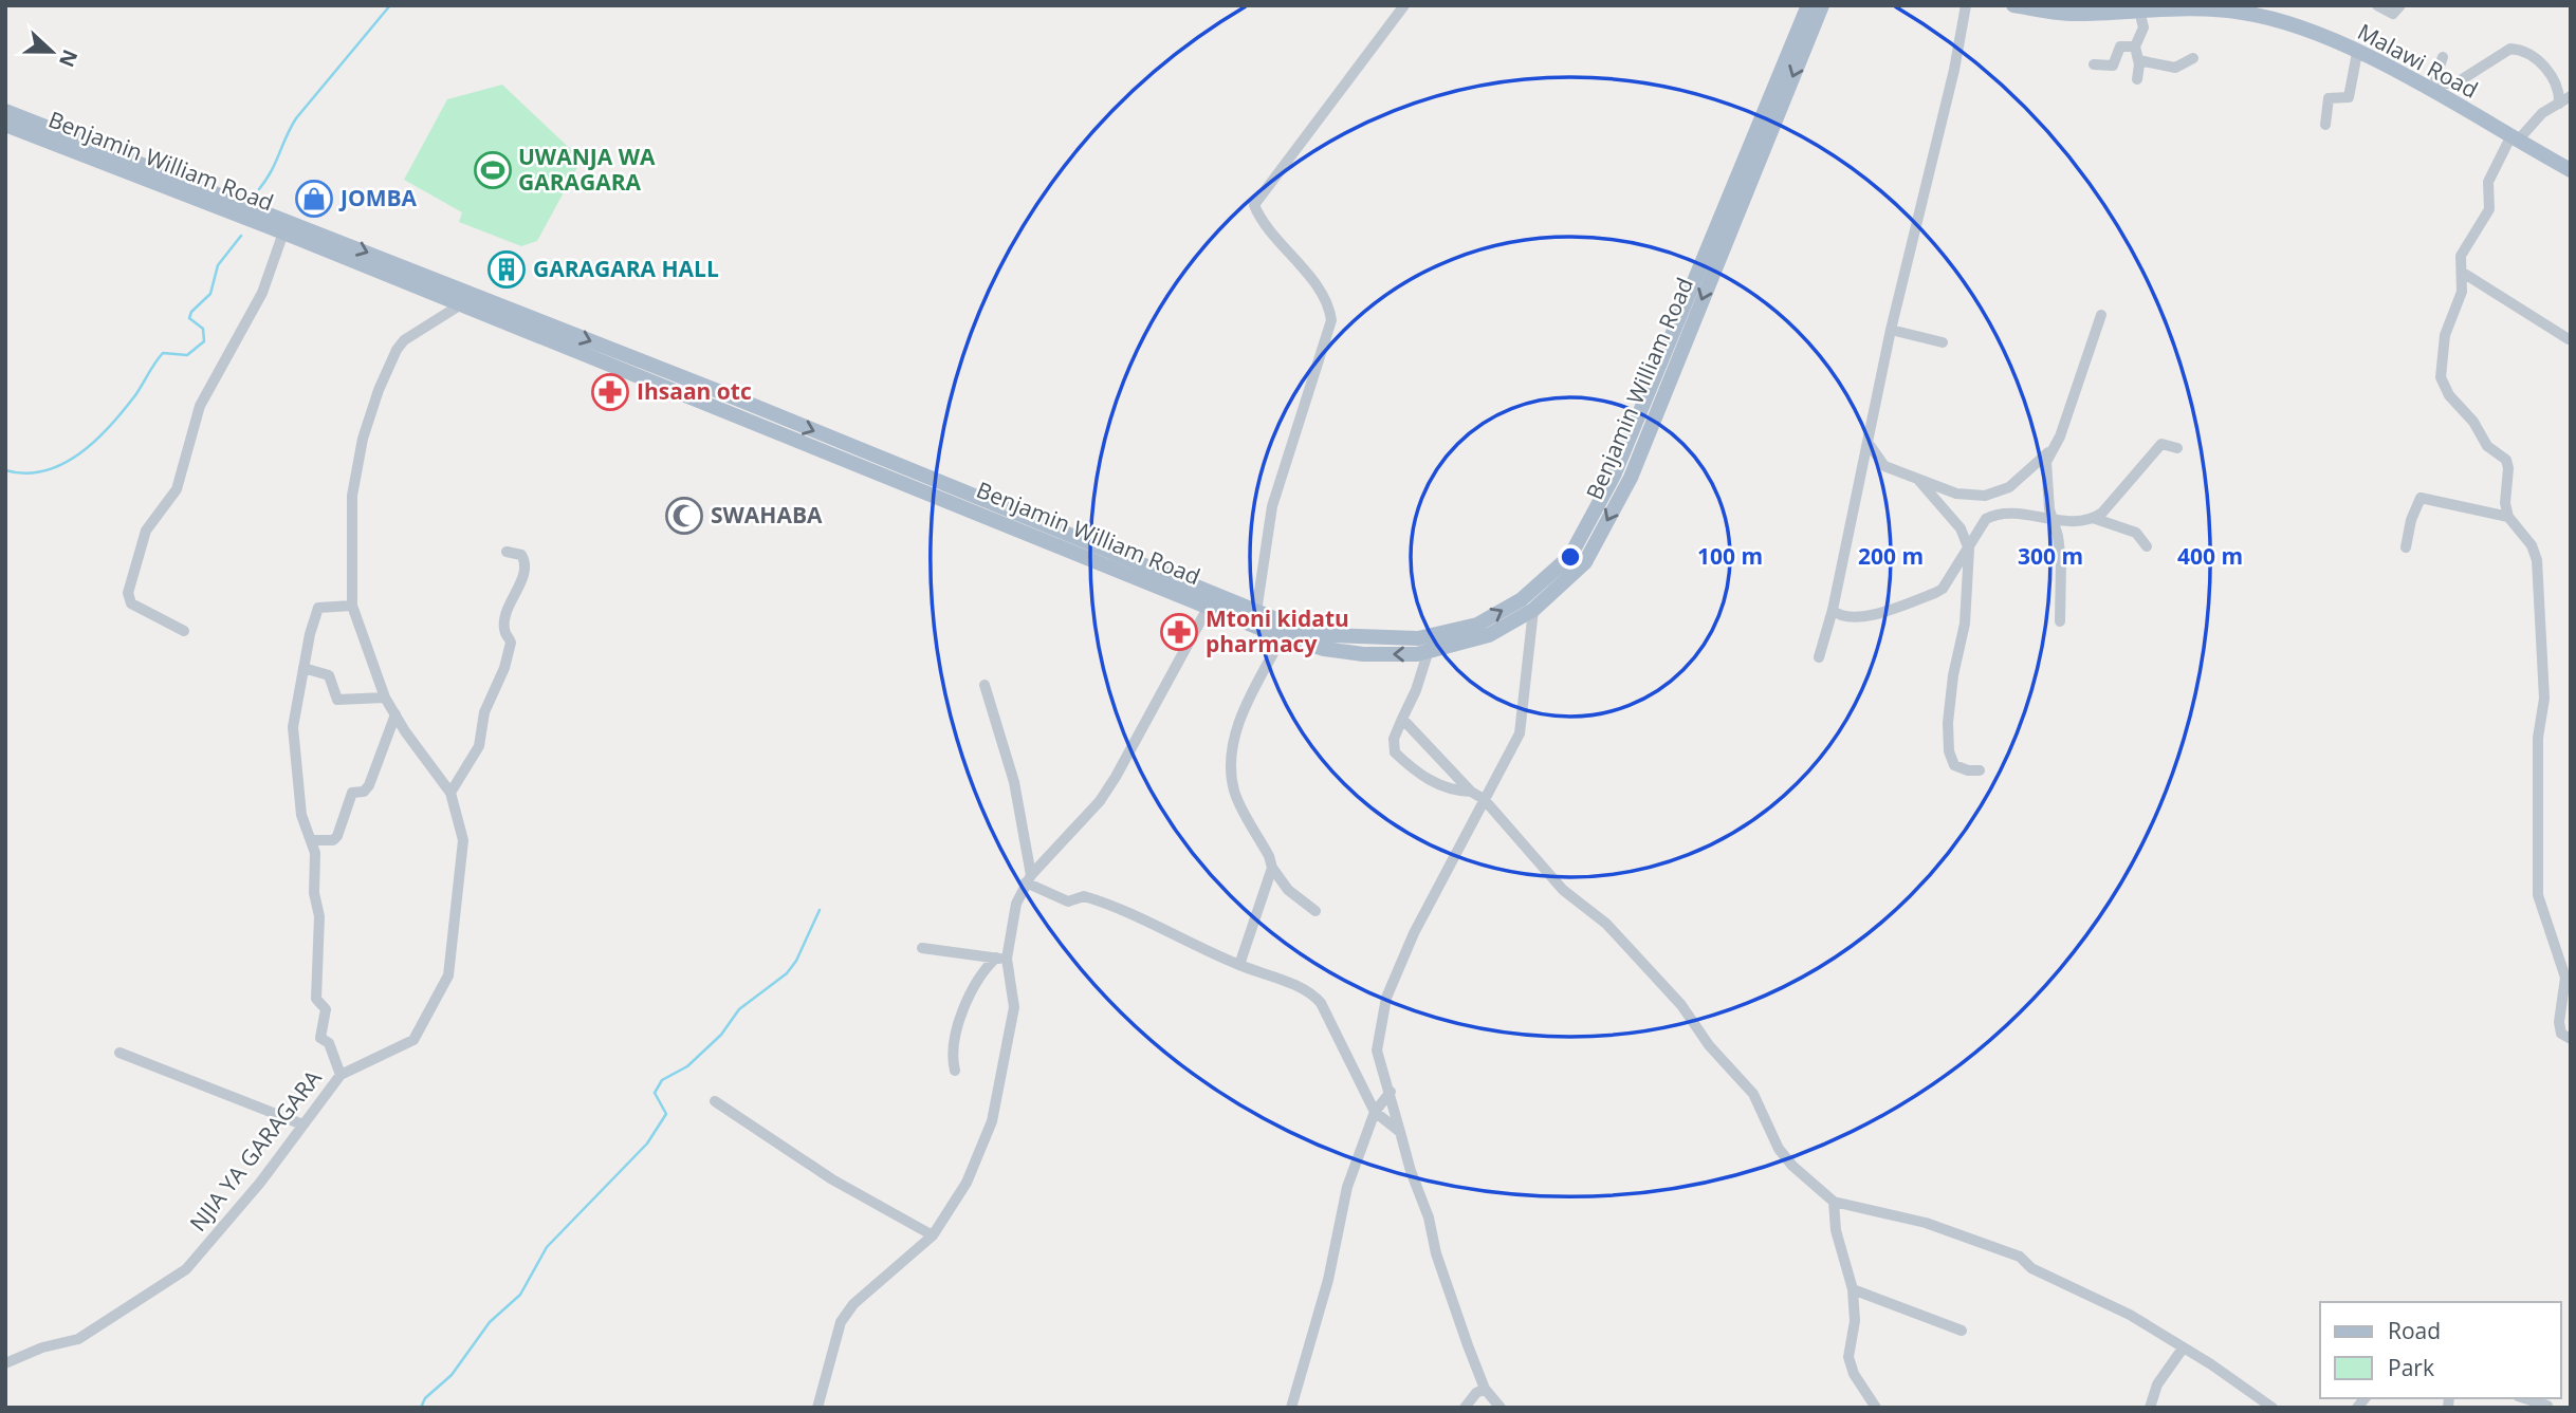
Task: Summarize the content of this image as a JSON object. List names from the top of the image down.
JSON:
{
  "streets": {
    "main road": ["Malawi Road", "Benjamin William Road"],
    "street": ["NJIA YA GARAGARA"]
  },
  "crossings": [
    ["Benjamin William Road", "NJIA YA GARAGARA"]
  ],
  "places": {
    "sports": ["UWANJA WA GARAGARA"],
    "shop": ["JOMBA"],
    "building": ["GARAGARA HALL"],
    "pharmacy": ["Ihsaan otc", "Mtoni kidatu pharmacy"],
    "mosque": ["SWAHABA"]
  },
  "legend": ["Road", "Park"],
  "north": "right",
  "rings": [
    "100 m",
    "200 m",
    "300 m",
    "400 m"
  ]
}
